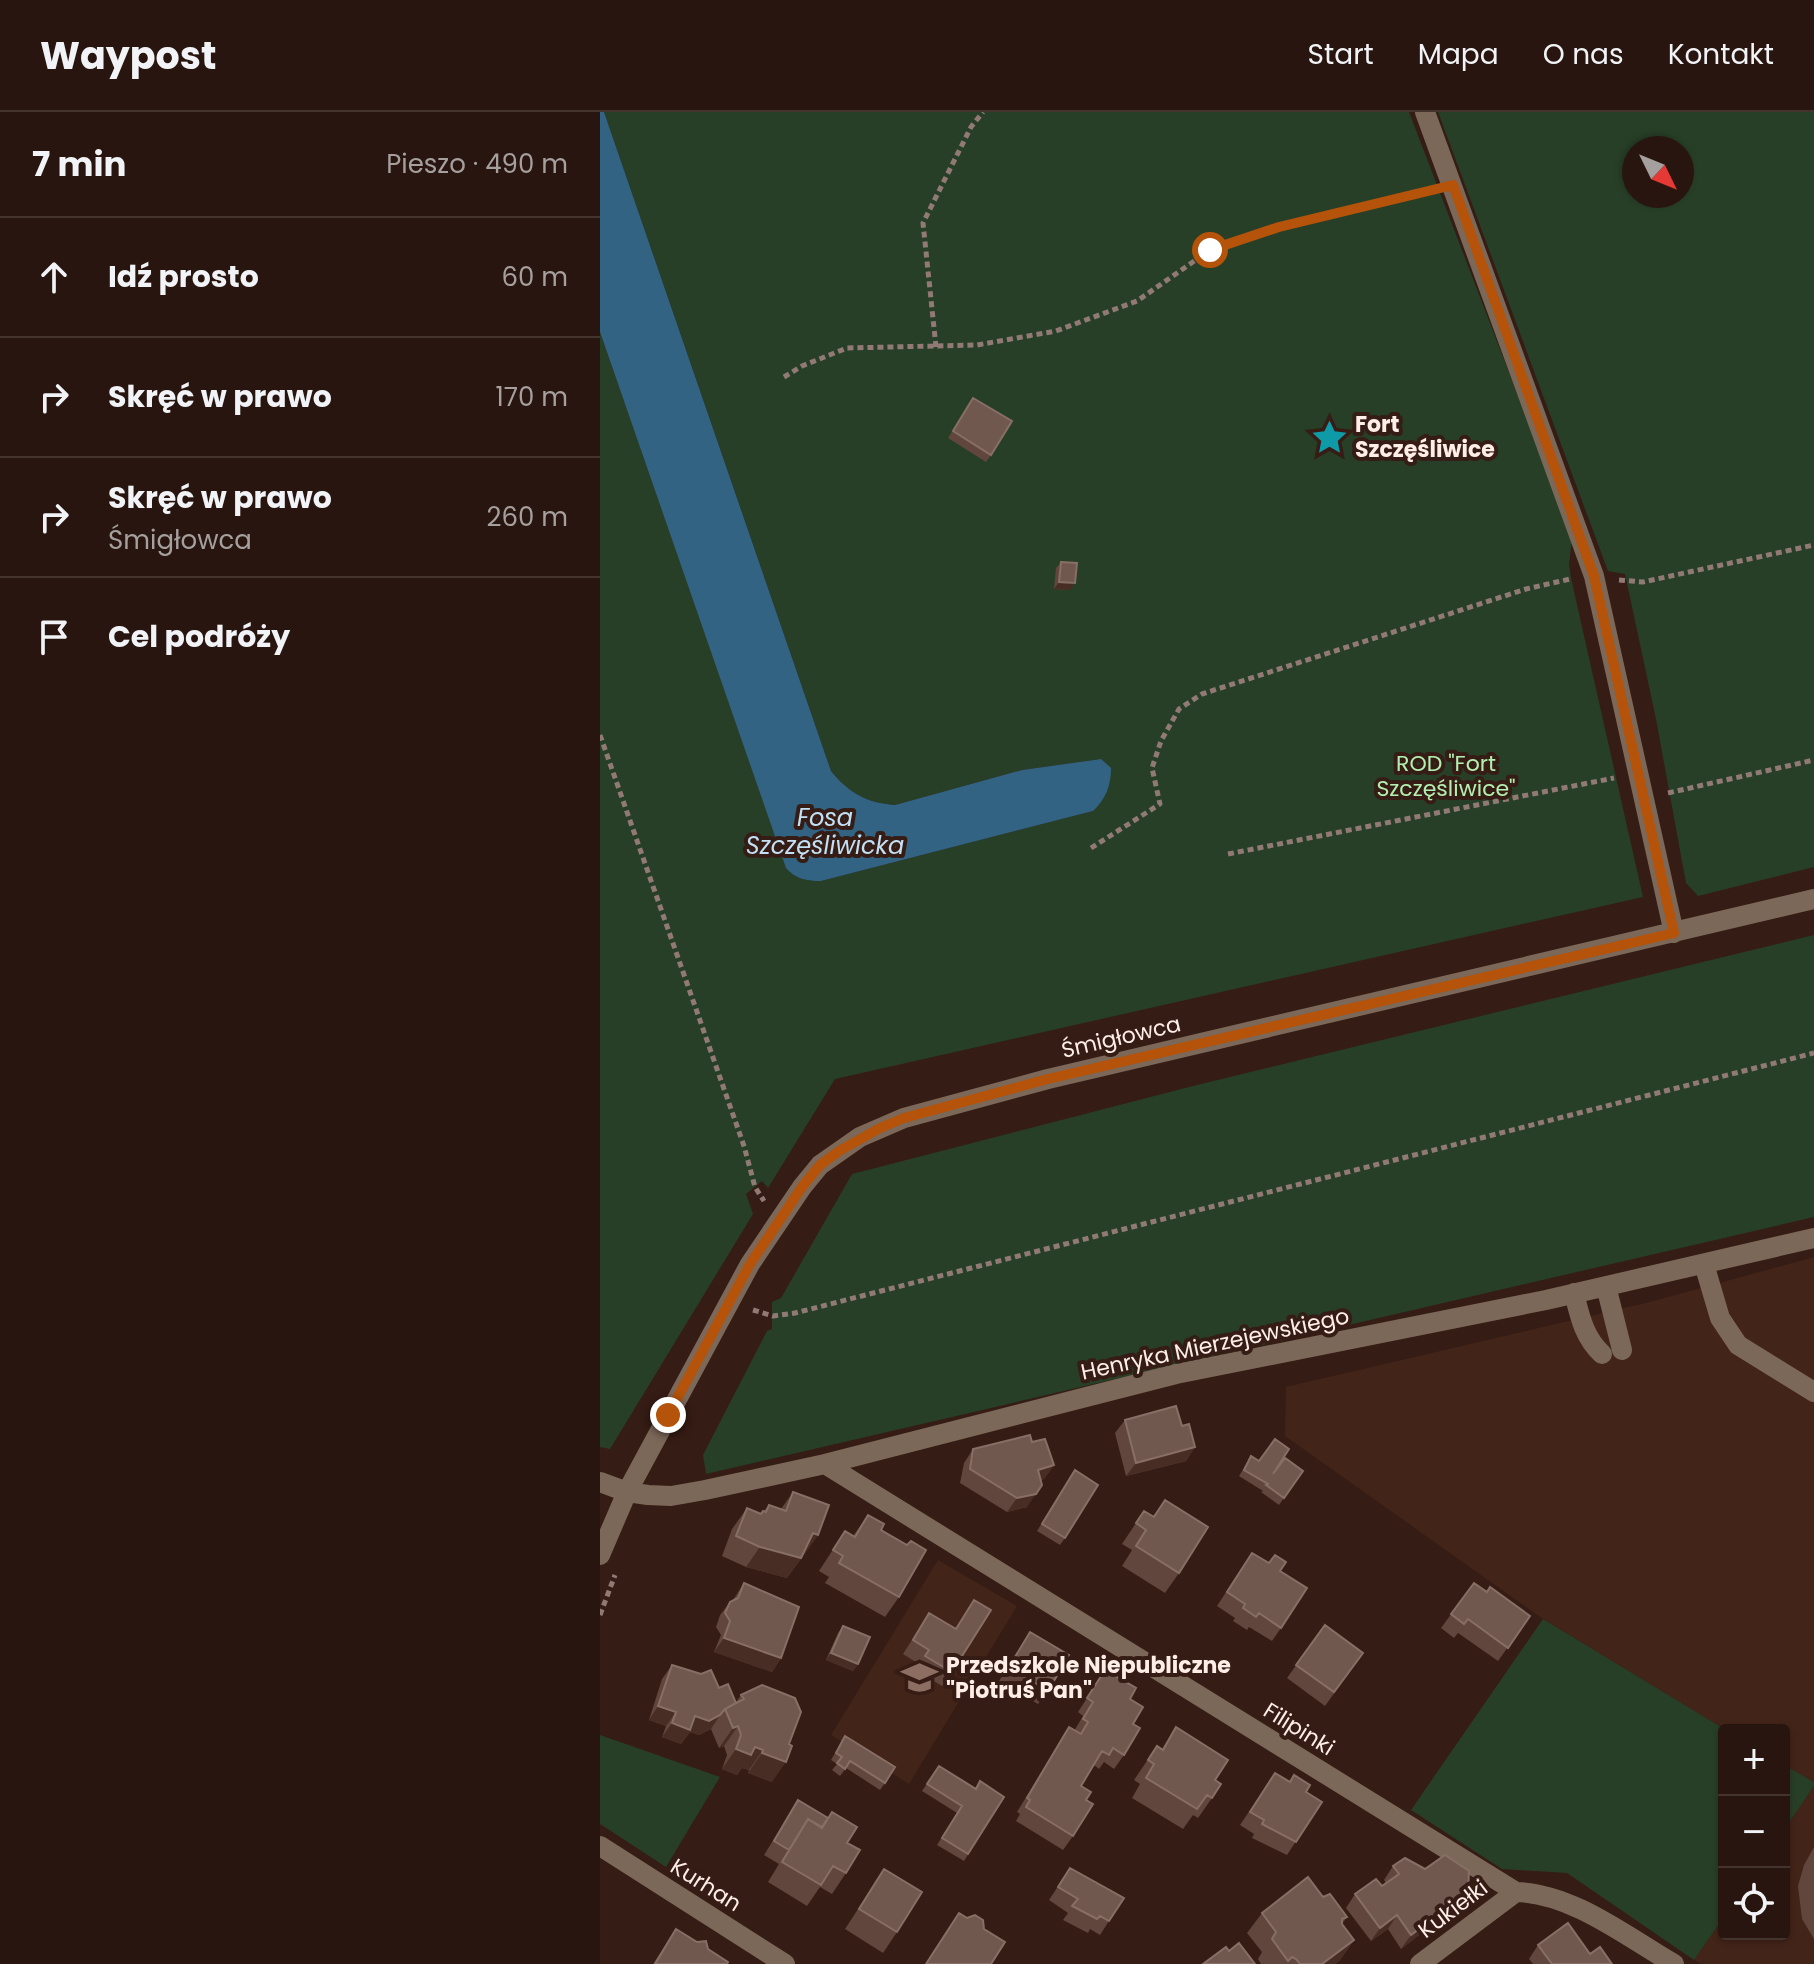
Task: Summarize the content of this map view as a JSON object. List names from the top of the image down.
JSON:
{
  "streets": {
    "street": [
      "Śmigłowca",
      "Henryka Mierzejewskiego",
      "Filipinki",
      "Kurhan",
      "Kukiełki"
    ]
  },
  "crossings": [
    ["Śmigłowca", "Henryka Mierzejewskiego"],
    ["Henryka Mierzejewskiego", "Filipinki"],
    ["Filipinki", "Kukiełki"]
  ],
  "water": ["Fosa Szczęśliwicka"],
  "parks": ["ROD \"Fort Szczęśliwice\""],
  "places": {
    "place": ["Fort Szczęśliwice"],
    "school or university": ["Przedszkole Niepubliczne \"Piotruś Pan\""]
  },
  "north": "bottom right",
  "page": {
    "header": "Waypost",
    "nav": [
      "Start",
      "Mapa",
      "O nas",
      "Kontakt"
    ],
    "heading": ["7 min", "Pieszo · 490 m"],
    "list": [
      ["Idź prosto", "60 m"],
      ["Skręć w prawo", "170 m"],
      ["Skręć w prawo", "Śmigłowca", "260 m"],
      "Cel podróży"
    ],
    "map_buttons": ["+", "−"]
  }
}
